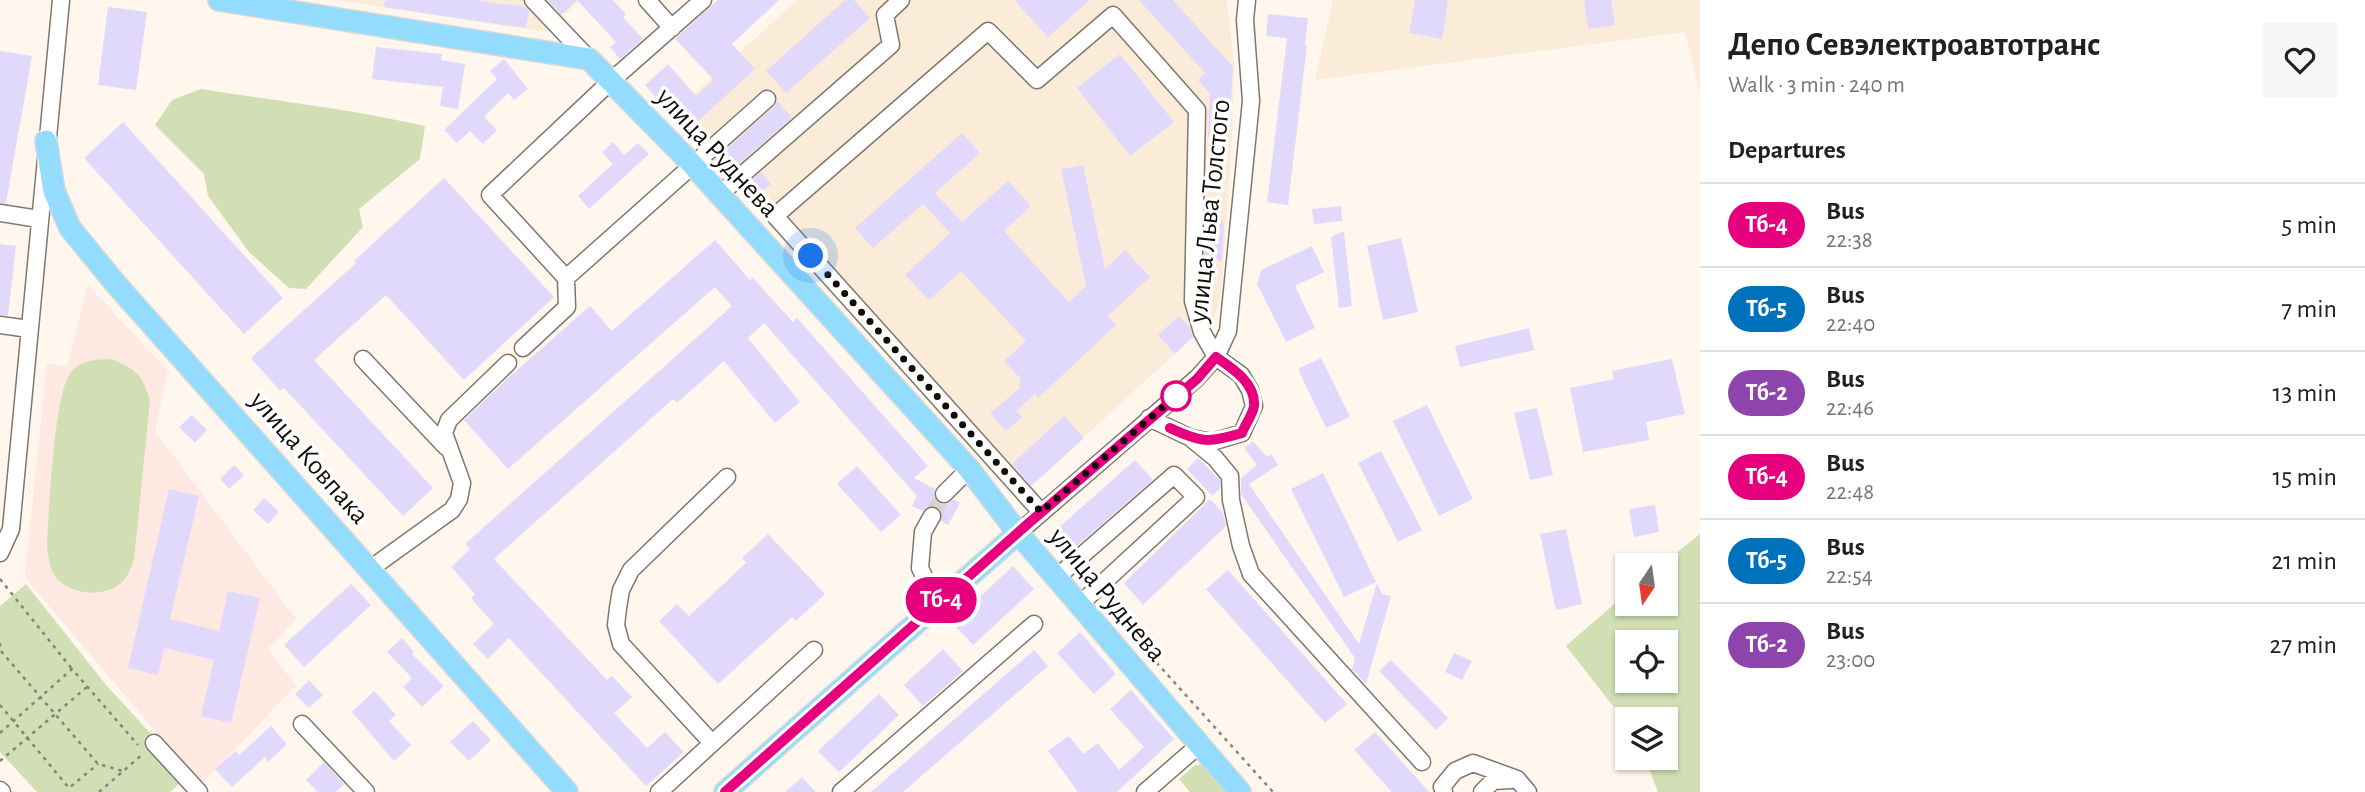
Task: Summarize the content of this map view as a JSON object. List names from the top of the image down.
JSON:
{
  "streets": {
    "main road": ["улица Руднева", "улица Льва Толстого", "улица Ковпака"]
  },
  "crossings": [
    ["улица Руднева", "улица Льва Толстого"]
  ],
  "lines": ["bus line Тб-4"],
  "north": "bottom",
  "page": {
    "on_map": "Тб-4",
    "heading": [
      ["Депо Севэлектроавтотранс", "Walk · 3 min · 240 m"],
      "Departures"
    ],
    "list": [
      {
        "mark": "Тб-4",
        "name": "Bus",
        "note": "22:38",
        "value": "5 min"
      },
      {
        "mark": "Тб-5",
        "name": "Bus",
        "note": "22:40",
        "value": "7 min"
      },
      {
        "mark": "Тб-2",
        "name": "Bus",
        "note": "22:46",
        "value": "13 min"
      },
      {
        "mark": "Тб-4",
        "name": "Bus",
        "note": "22:48",
        "value": "15 min"
      },
      {
        "mark": "Тб-5",
        "name": "Bus",
        "note": "22:54",
        "value": "21 min"
      },
      {
        "mark": "Тб-2",
        "name": "Bus",
        "note": "23:00",
        "value": "27 min"
      }
    ]
  }
}
